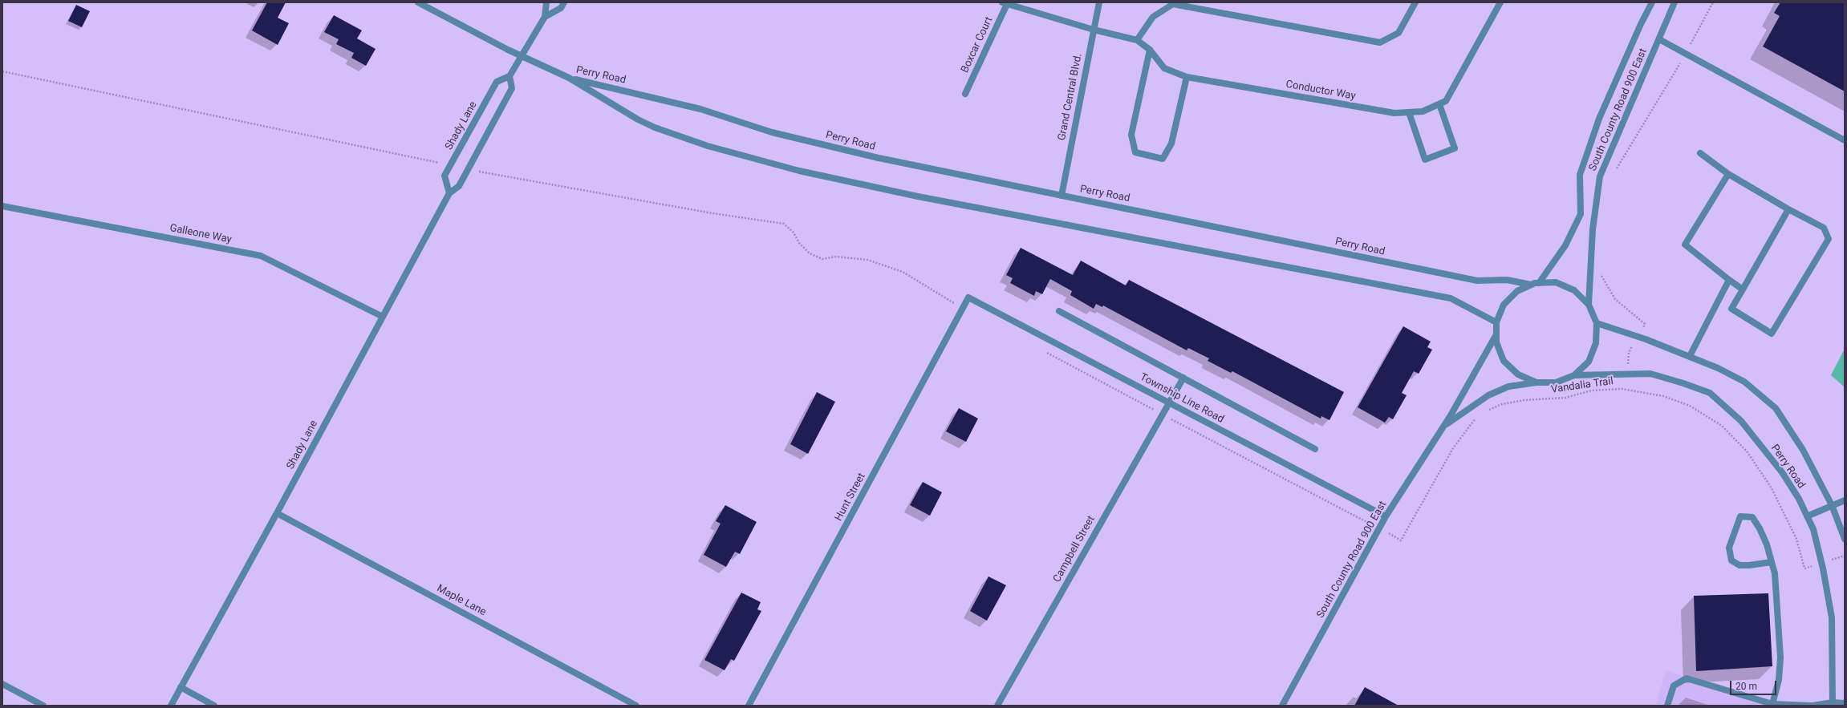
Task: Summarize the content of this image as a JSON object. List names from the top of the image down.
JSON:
{
  "streets": {
    "street": [
      "Boxcar Court",
      "Perry Road",
      "Conductor Way",
      "Grand Central Blvd.",
      "South County Road 900 East",
      "Shady Lane",
      "Galleone Way",
      "Township Line Road",
      "Hunt Street",
      "Campbell Street",
      "Maple Lane"
    ],
    "path": ["Vandalia Trail"]
  },
  "crossings": [
    ["Boxcar Court", "Conductor Way"],
    ["Perry Road", "Grand Central Blvd."],
    ["Perry Road", "South County Road 900 East"],
    ["Conductor Way", "Grand Central Blvd."],
    ["South County Road 900 East", "Township Line Road"],
    ["Shady Lane", "Galleone Way"],
    ["Shady Lane", "Maple Lane"],
    ["Township Line Road", "Hunt Street"],
    ["Township Line Road", "Campbell Street"]
  ],
  "scale_bar": "20 m"
}
